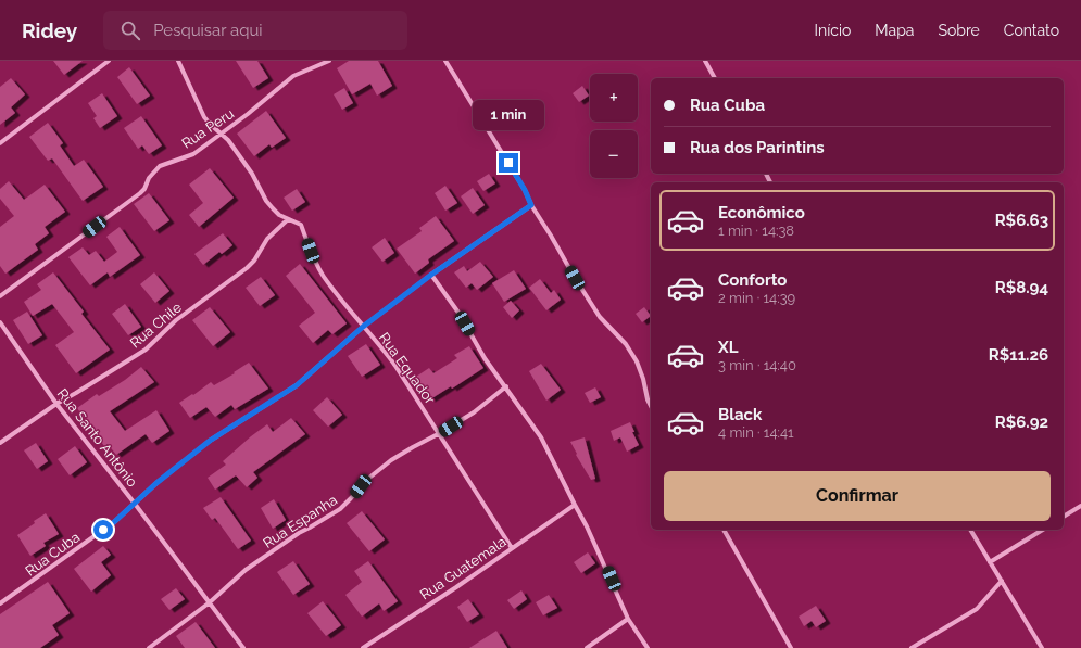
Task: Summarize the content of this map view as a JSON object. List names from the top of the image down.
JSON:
{
  "streets": {
    "street": [
      "Rua Peru",
      "Rua Chile",
      "Rua Equador",
      "Rua Santo Antônio",
      "Rua Espanha",
      "Rua Cuba",
      "Rua Guatemala"
    ]
  },
  "crossings": [
    ["Rua Peru", "Rua Equador"],
    ["Rua Chile", "Rua Equador"],
    ["Rua Chile", "Rua Santo Antônio"],
    ["Rua Equador", "Rua Espanha"],
    ["Rua Equador", "Rua Cuba"],
    ["Rua Equador", "Rua Guatemala"],
    ["Rua Santo Antônio", "Rua Espanha"],
    ["Rua Santo Antônio", "Rua Cuba"]
  ],
  "page": {
    "header": "Ridey",
    "search": "Pesquisar aqui",
    "nav": [
      "Início",
      "Mapa",
      "Sobre",
      "Contato"
    ],
    "map_buttons": ["+", "−"],
    "banner": ["Rua Cuba", "Rua dos Parintins"],
    "bubble": "1 min",
    "list": [
      {
        "name": "Econômico",
        "note": "1 min · 14:38",
        "value": "R$6.63"
      },
      {
        "name": "Conforto",
        "note": "2 min · 14:39",
        "value": "R$8.94"
      },
      {
        "name": "XL",
        "note": "3 min · 14:40",
        "value": "R$11.26"
      },
      {
        "name": "Black",
        "note": "4 min · 14:41",
        "value": "R$6.92"
      }
    ],
    "buttons": "Confirmar"
  }
}
